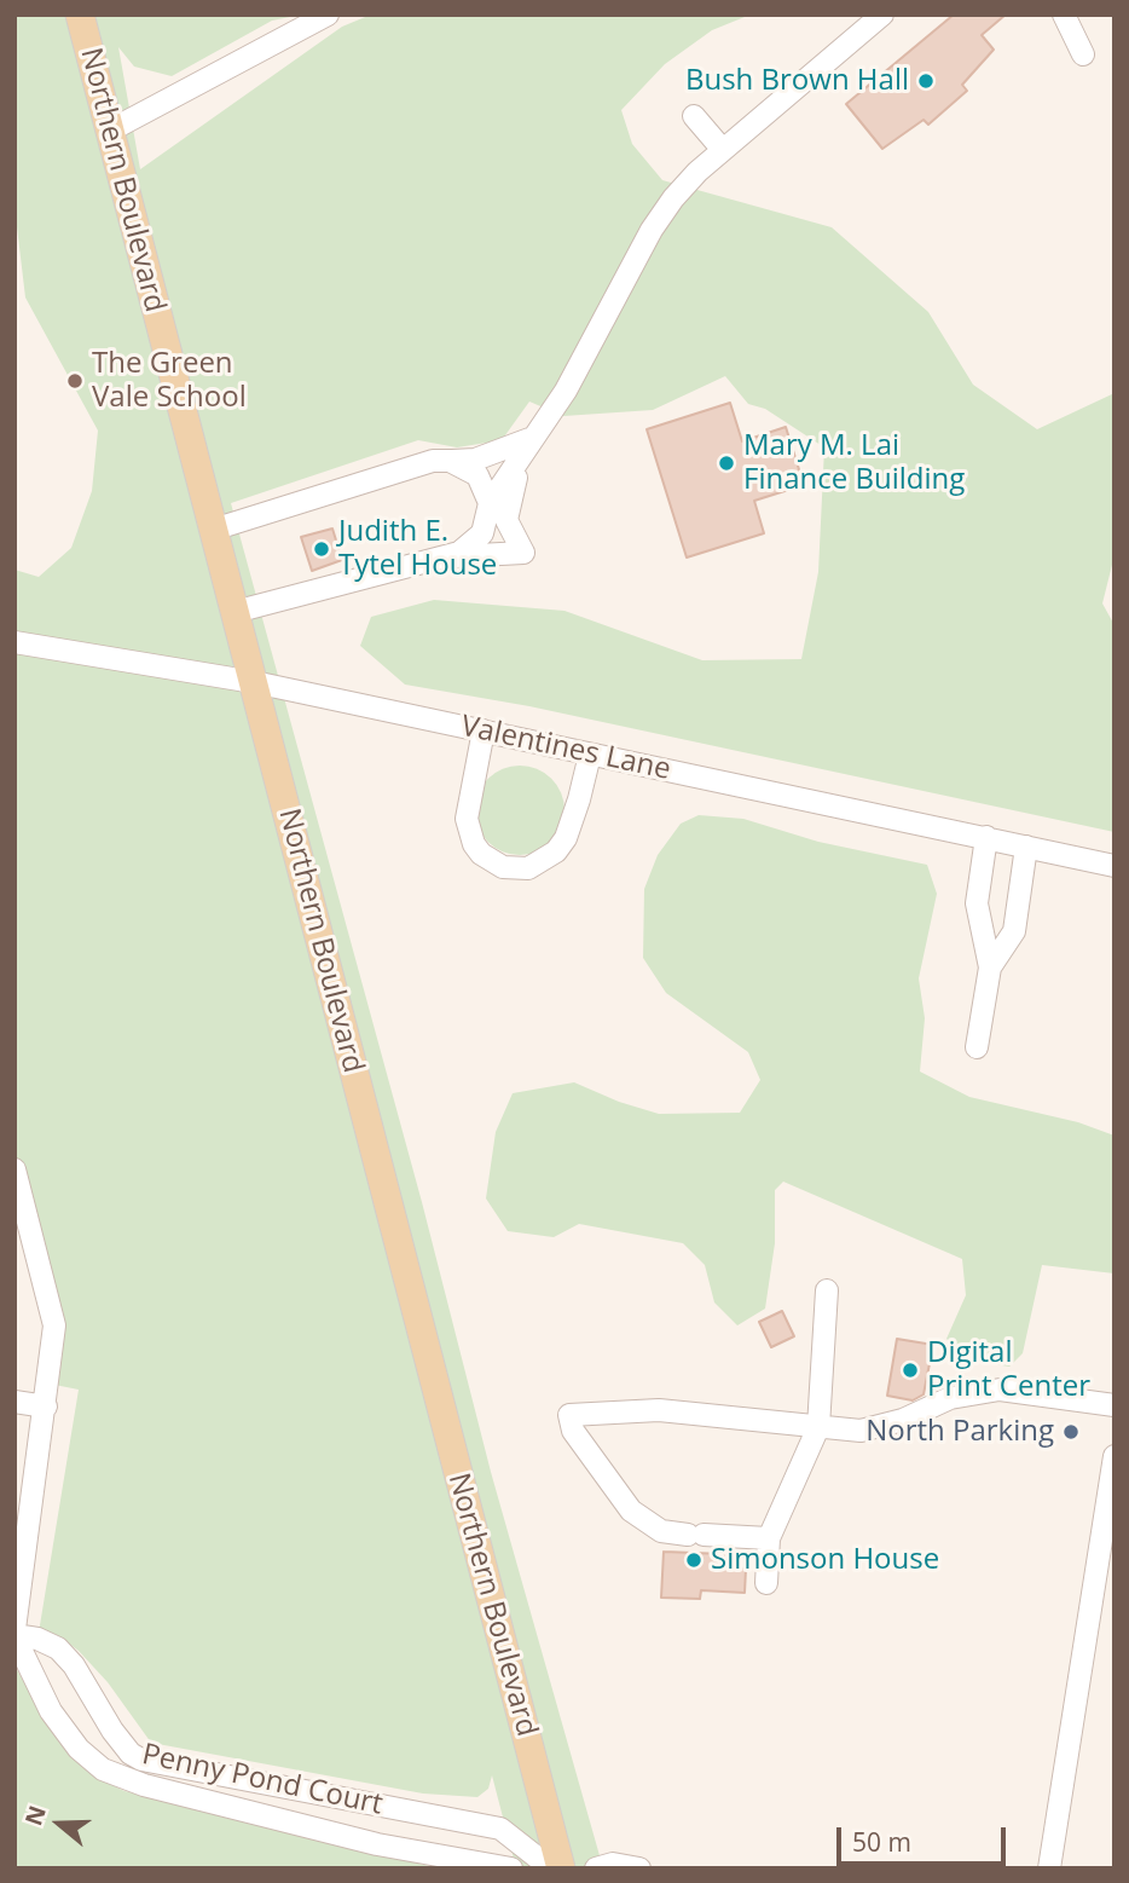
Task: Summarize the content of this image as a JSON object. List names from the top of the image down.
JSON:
{
  "streets": {
    "main road": ["Northern Boulevard"],
    "street": ["Valentines Lane", "Penny Pond Court"]
  },
  "crossings": [
    ["Northern Boulevard", "Valentines Lane"]
  ],
  "places": [
    "Bush Brown Hall",
    "The Green Vale School",
    "Mary M. Lai Finance Building",
    "Judith E. Tytel House",
    "Digital Print Center",
    "North Parking",
    "Simonson House"
  ],
  "scale_bar": "50 m",
  "north": "left"
}
